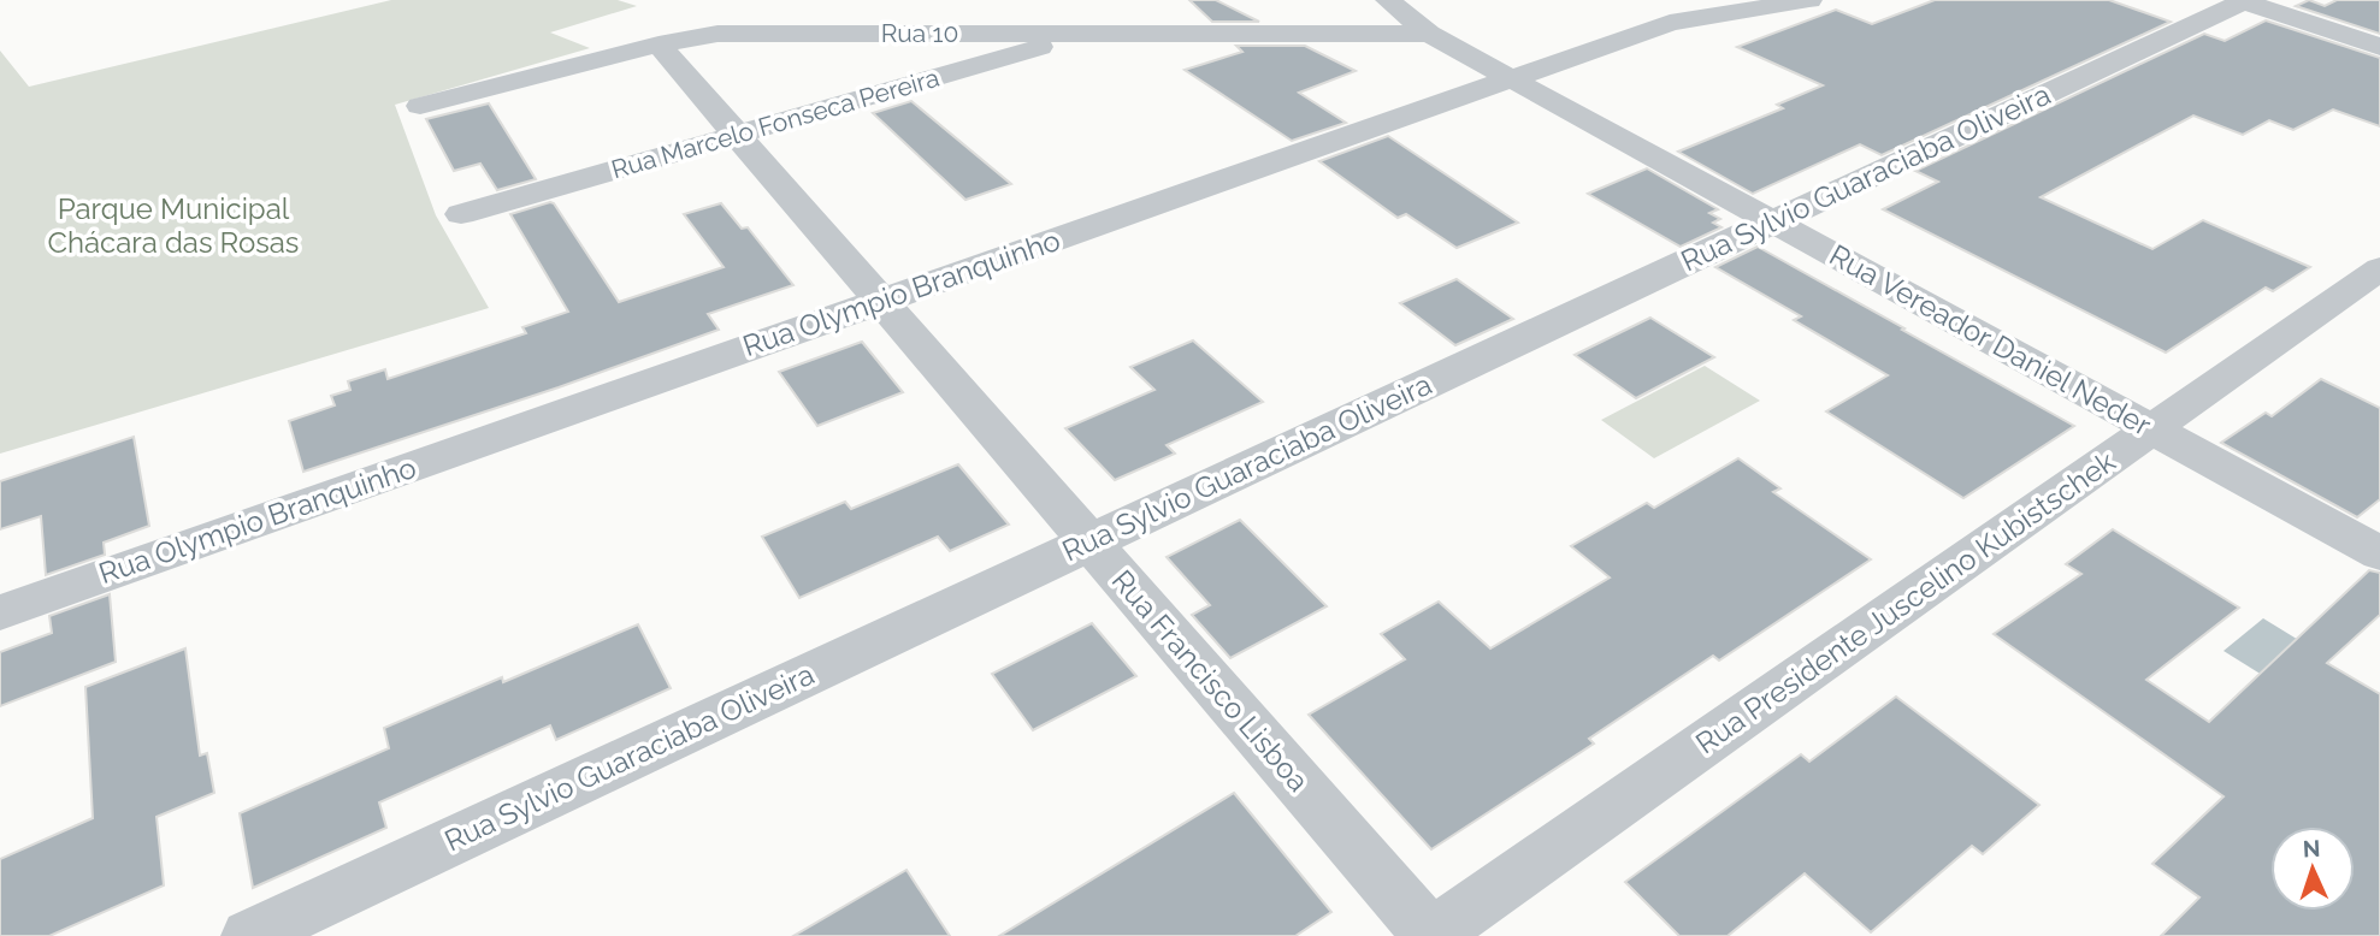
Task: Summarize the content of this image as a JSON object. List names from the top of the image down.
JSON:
{
  "streets": {
    "street": [
      "Rua 10",
      "Rua Marcelo Fonseca Pereira",
      "Rua Sylvio Guaraciaba Oliveira",
      "Rua Olympio Branquinho",
      "Rua Vereador Daniel Neder",
      "Rua Presidente Juscelino Kubistschek",
      "Rua Francisco Lisboa"
    ]
  },
  "crossings": [
    ["Rua 10", "Rua Marcelo Fonseca Pereira"],
    ["Rua 10", "Rua Vereador Daniel Neder"],
    ["Rua 10", "Rua Francisco Lisboa"],
    ["Rua Marcelo Fonseca Pereira", "Rua Francisco Lisboa"],
    ["Rua Sylvio Guaraciaba Oliveira", "Rua Vereador Daniel Neder"],
    ["Rua Sylvio Guaraciaba Oliveira", "Rua Francisco Lisboa"],
    ["Rua Olympio Branquinho", "Rua Vereador Daniel Neder"],
    ["Rua Olympio Branquinho", "Rua Francisco Lisboa"],
    ["Rua Vereador Daniel Neder", "Rua Presidente Juscelino Kubistschek"],
    ["Rua Presidente Juscelino Kubistschek", "Rua Francisco Lisboa"]
  ],
  "parks": ["Parque Municipal Chácara das Rosas"],
  "north": "top"
}
